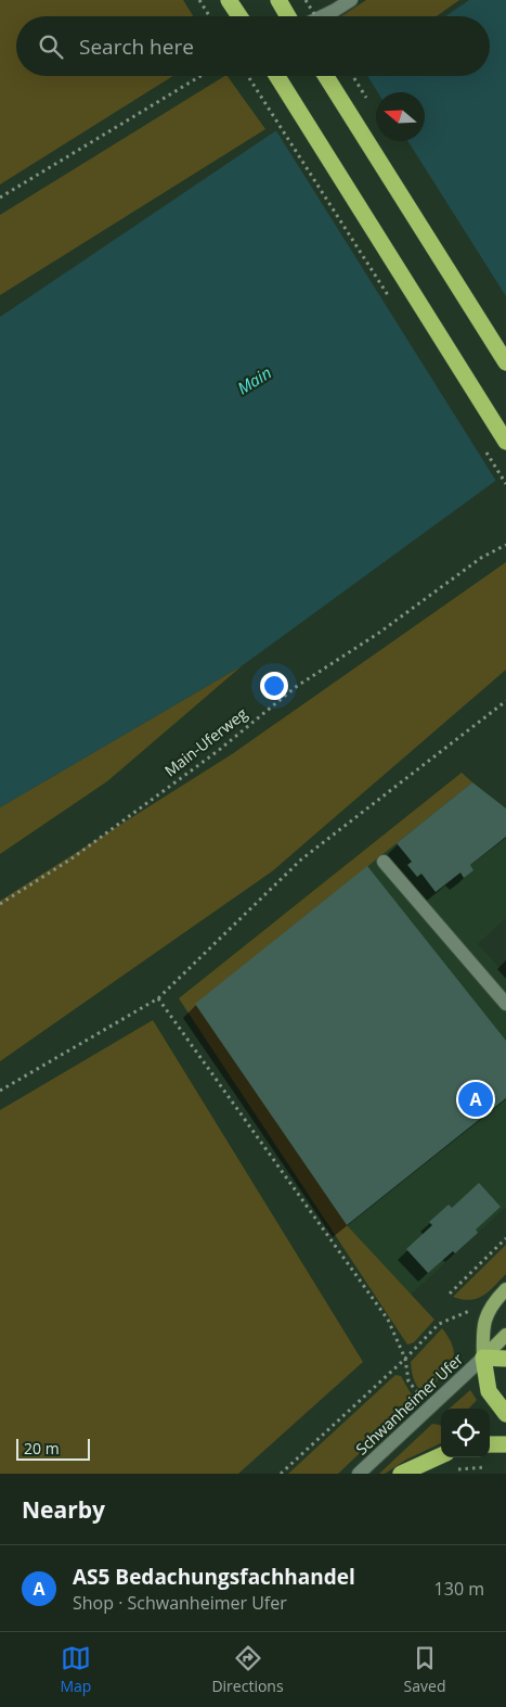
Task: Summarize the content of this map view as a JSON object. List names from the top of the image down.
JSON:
{
  "streets": {
    "main road": ["Schwanheimer Ufer"],
    "path": ["Main-Uferweg"]
  },
  "water": ["Main"],
  "scale_bar": "20 m",
  "north": "left",
  "page": {
    "search": "Search here",
    "pins": "A",
    "scale": "20 m",
    "heading": "Nearby",
    "list": [
      {
        "mark": "A",
        "name": "AS5 Bedachungsfachhandel",
        "note": "Shop · Schwanheimer Ufer",
        "value": "130 m"
      }
    ],
    "nav": ["Map", "Directions", "Saved"]
  }
}
